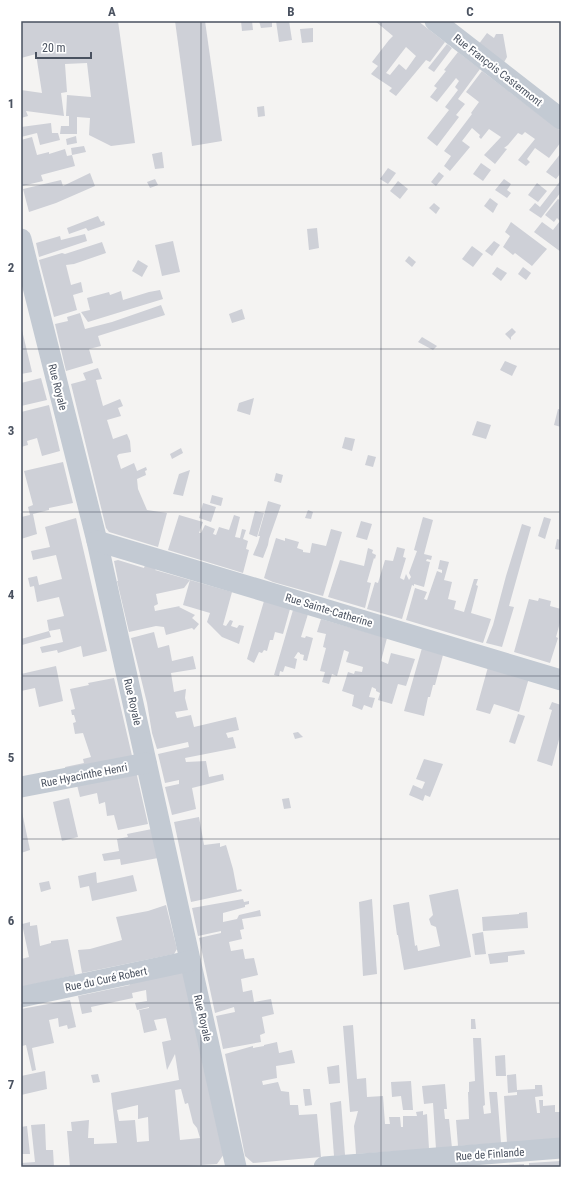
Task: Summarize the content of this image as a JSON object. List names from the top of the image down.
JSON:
{
  "streets": {
    "street": [
      "Rue François Castermont",
      "Rue Royale",
      "Rue Sainte-Catherine",
      "Rue Hyacinthe Henri",
      "Rue du Curé Robert",
      "Rue de Finlande"
    ]
  },
  "crossings": [
    ["Rue Royale", "Rue Sainte-Catherine"],
    ["Rue Royale", "Rue Hyacinthe Henri"],
    ["Rue Royale", "Rue du Curé Robert"]
  ],
  "scale_bar": "20 m",
  "grid": {
    "columns": ["A", "B", "C"],
    "rows": [
      "1",
      "2",
      "3",
      "4",
      "5",
      "6",
      "7"
    ]
  }
}
